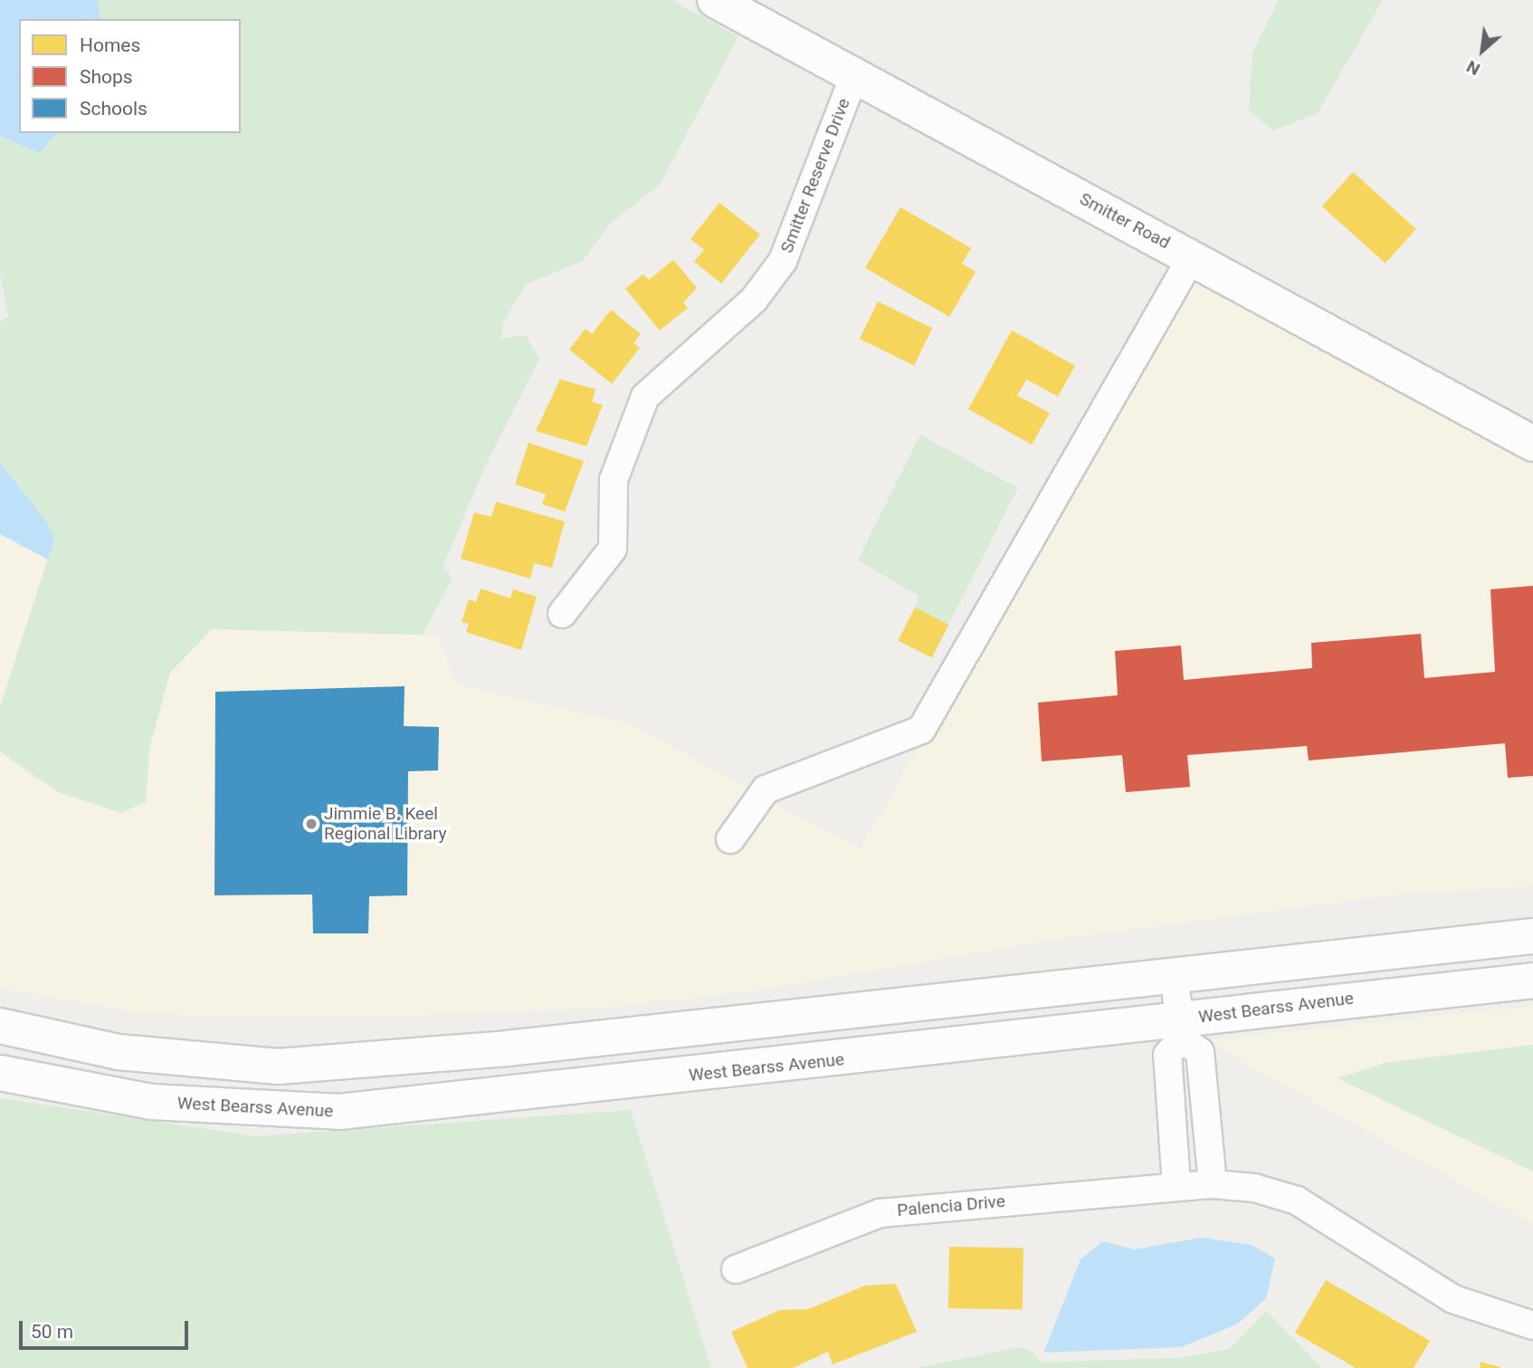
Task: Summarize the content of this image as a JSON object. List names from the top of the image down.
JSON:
{
  "streets": {
    "main road": ["Smitter Road", "West Bearss Avenue"],
    "street": ["Smitter Reserve Drive", "Palencia Drive"]
  },
  "crossings": [
    ["Smitter Reserve Drive", "Smitter Road"]
  ],
  "places": ["Jimmie B. Keel Regional Library"],
  "legend": ["Homes", "Shops", "Schools"],
  "scale_bar": "50 m",
  "north": "bottom left"
}
